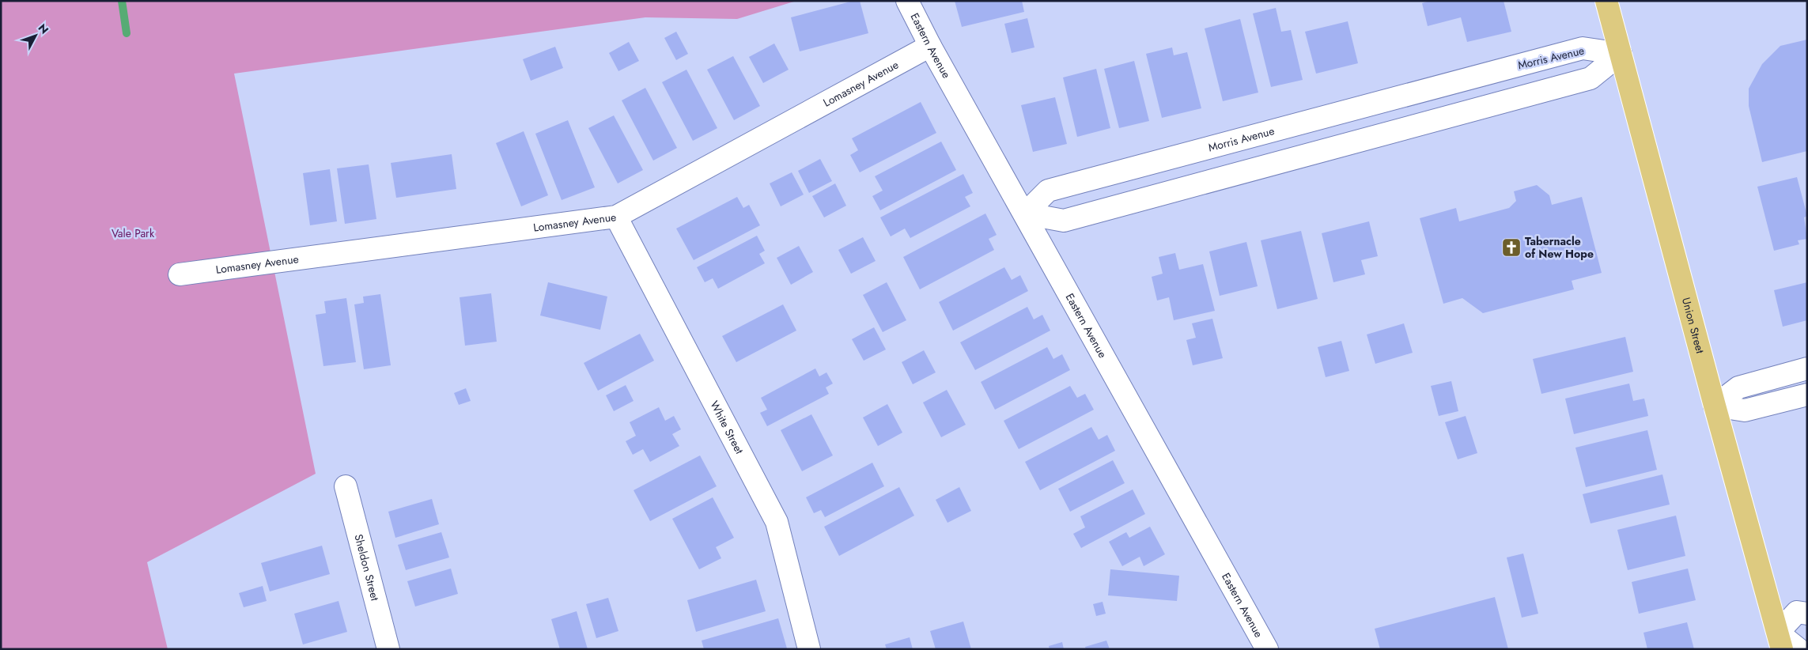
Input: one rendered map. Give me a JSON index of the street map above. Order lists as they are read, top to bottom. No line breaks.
{"streets":{"main road":["Union Street"],"street":["Eastern Avenue","Morris Avenue","Lomasney Avenue","White Street","Sheldon Street"]},"crossings":[["Eastern Avenue","Morris Avenue"],["Eastern Avenue","Lomasney Avenue"],["Morris Avenue","Union Street"],["Lomasney Avenue","White Street"]],"parks":["Vale Park"],"places":{"church":["Tabernacle of New Hope"]},"north":"top right"}
